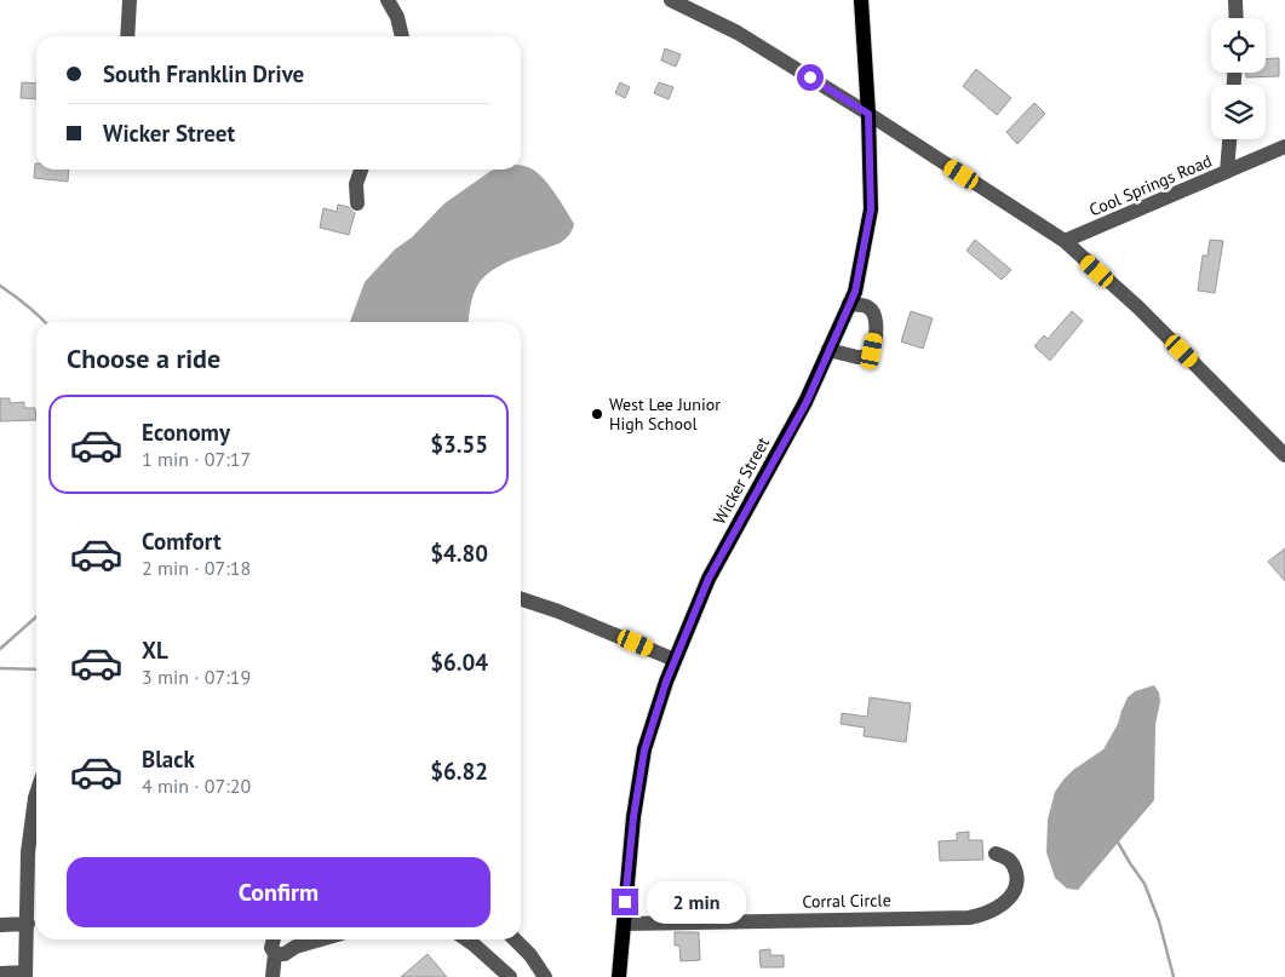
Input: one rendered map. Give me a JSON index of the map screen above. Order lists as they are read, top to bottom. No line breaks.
{"streets":{"main road":["Wicker Street"],"street":["Cool Springs Road","Corral Circle"]},"crossings":[["Wicker Street","Corral Circle"]],"places":["West Lee Junior High School"],"page":{"banner":["South Franklin Drive","Wicker Street"],"heading":"Choose a ride","list":[{"name":"Economy","note":"1 min · 07:17","value":"$3.55"},{"name":"Comfort","note":"2 min · 07:18","value":"$4.80"},{"name":"XL","note":"3 min · 07:19","value":"$6.04"},{"name":"Black","note":"4 min · 07:20","value":"$6.82"}],"buttons":"Confirm","bubble":"2 min"}}
